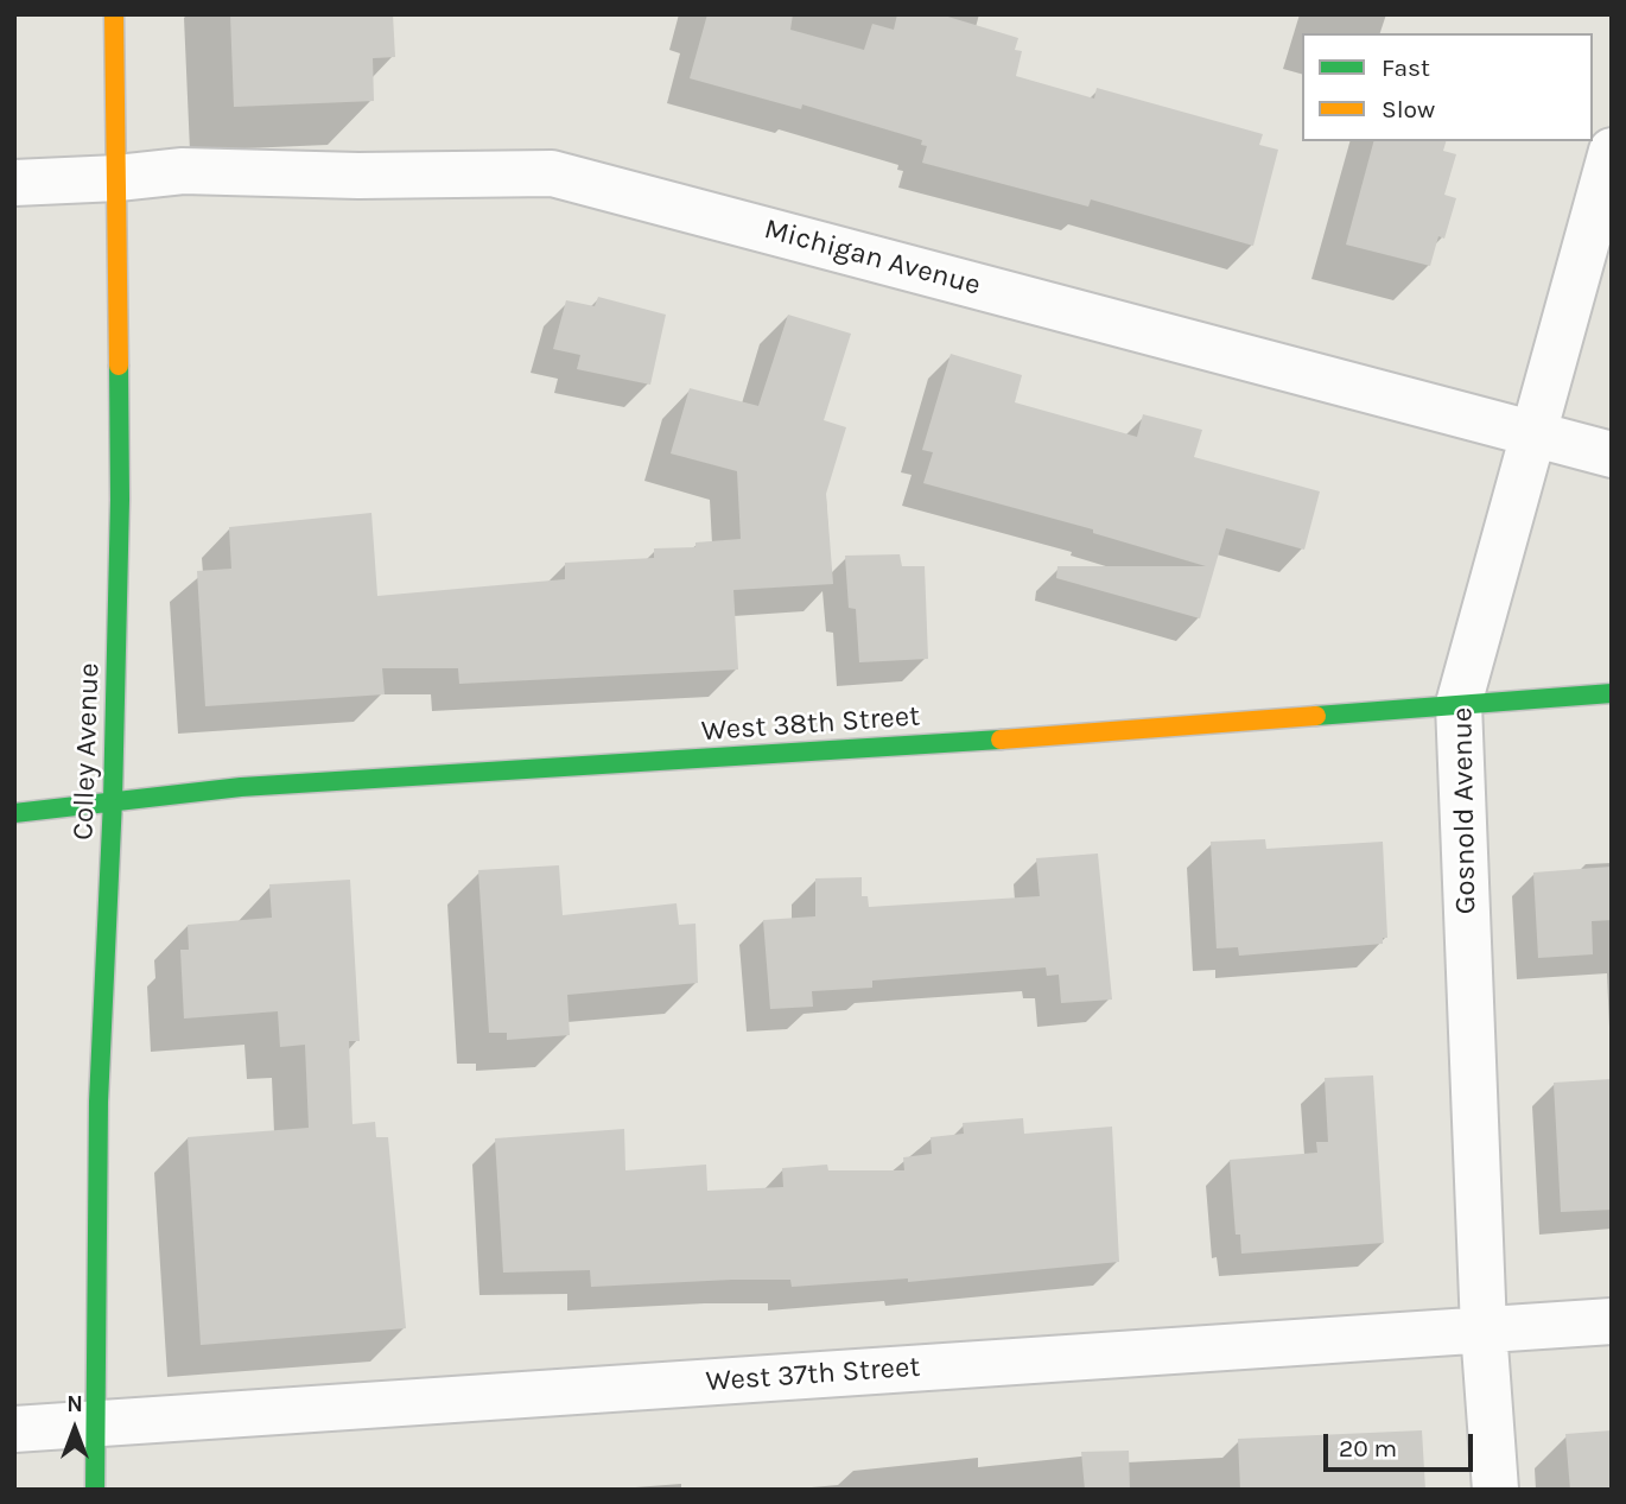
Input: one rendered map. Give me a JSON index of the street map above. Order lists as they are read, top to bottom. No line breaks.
{"streets":{"main road":["West 38th Street","Colley Avenue"],"street":["Michigan Avenue","Gosnold Avenue","West 37th Street"]},"crossings":[["Michigan Avenue","Colley Avenue"],["Michigan Avenue","Gosnold Avenue"],["West 38th Street","Colley Avenue"],["West 38th Street","Gosnold Avenue"],["Colley Avenue","West 37th Street"],["Gosnold Avenue","West 37th Street"]],"legend":["Fast","Slow"],"scale_bar":"20 m","north":"top"}
